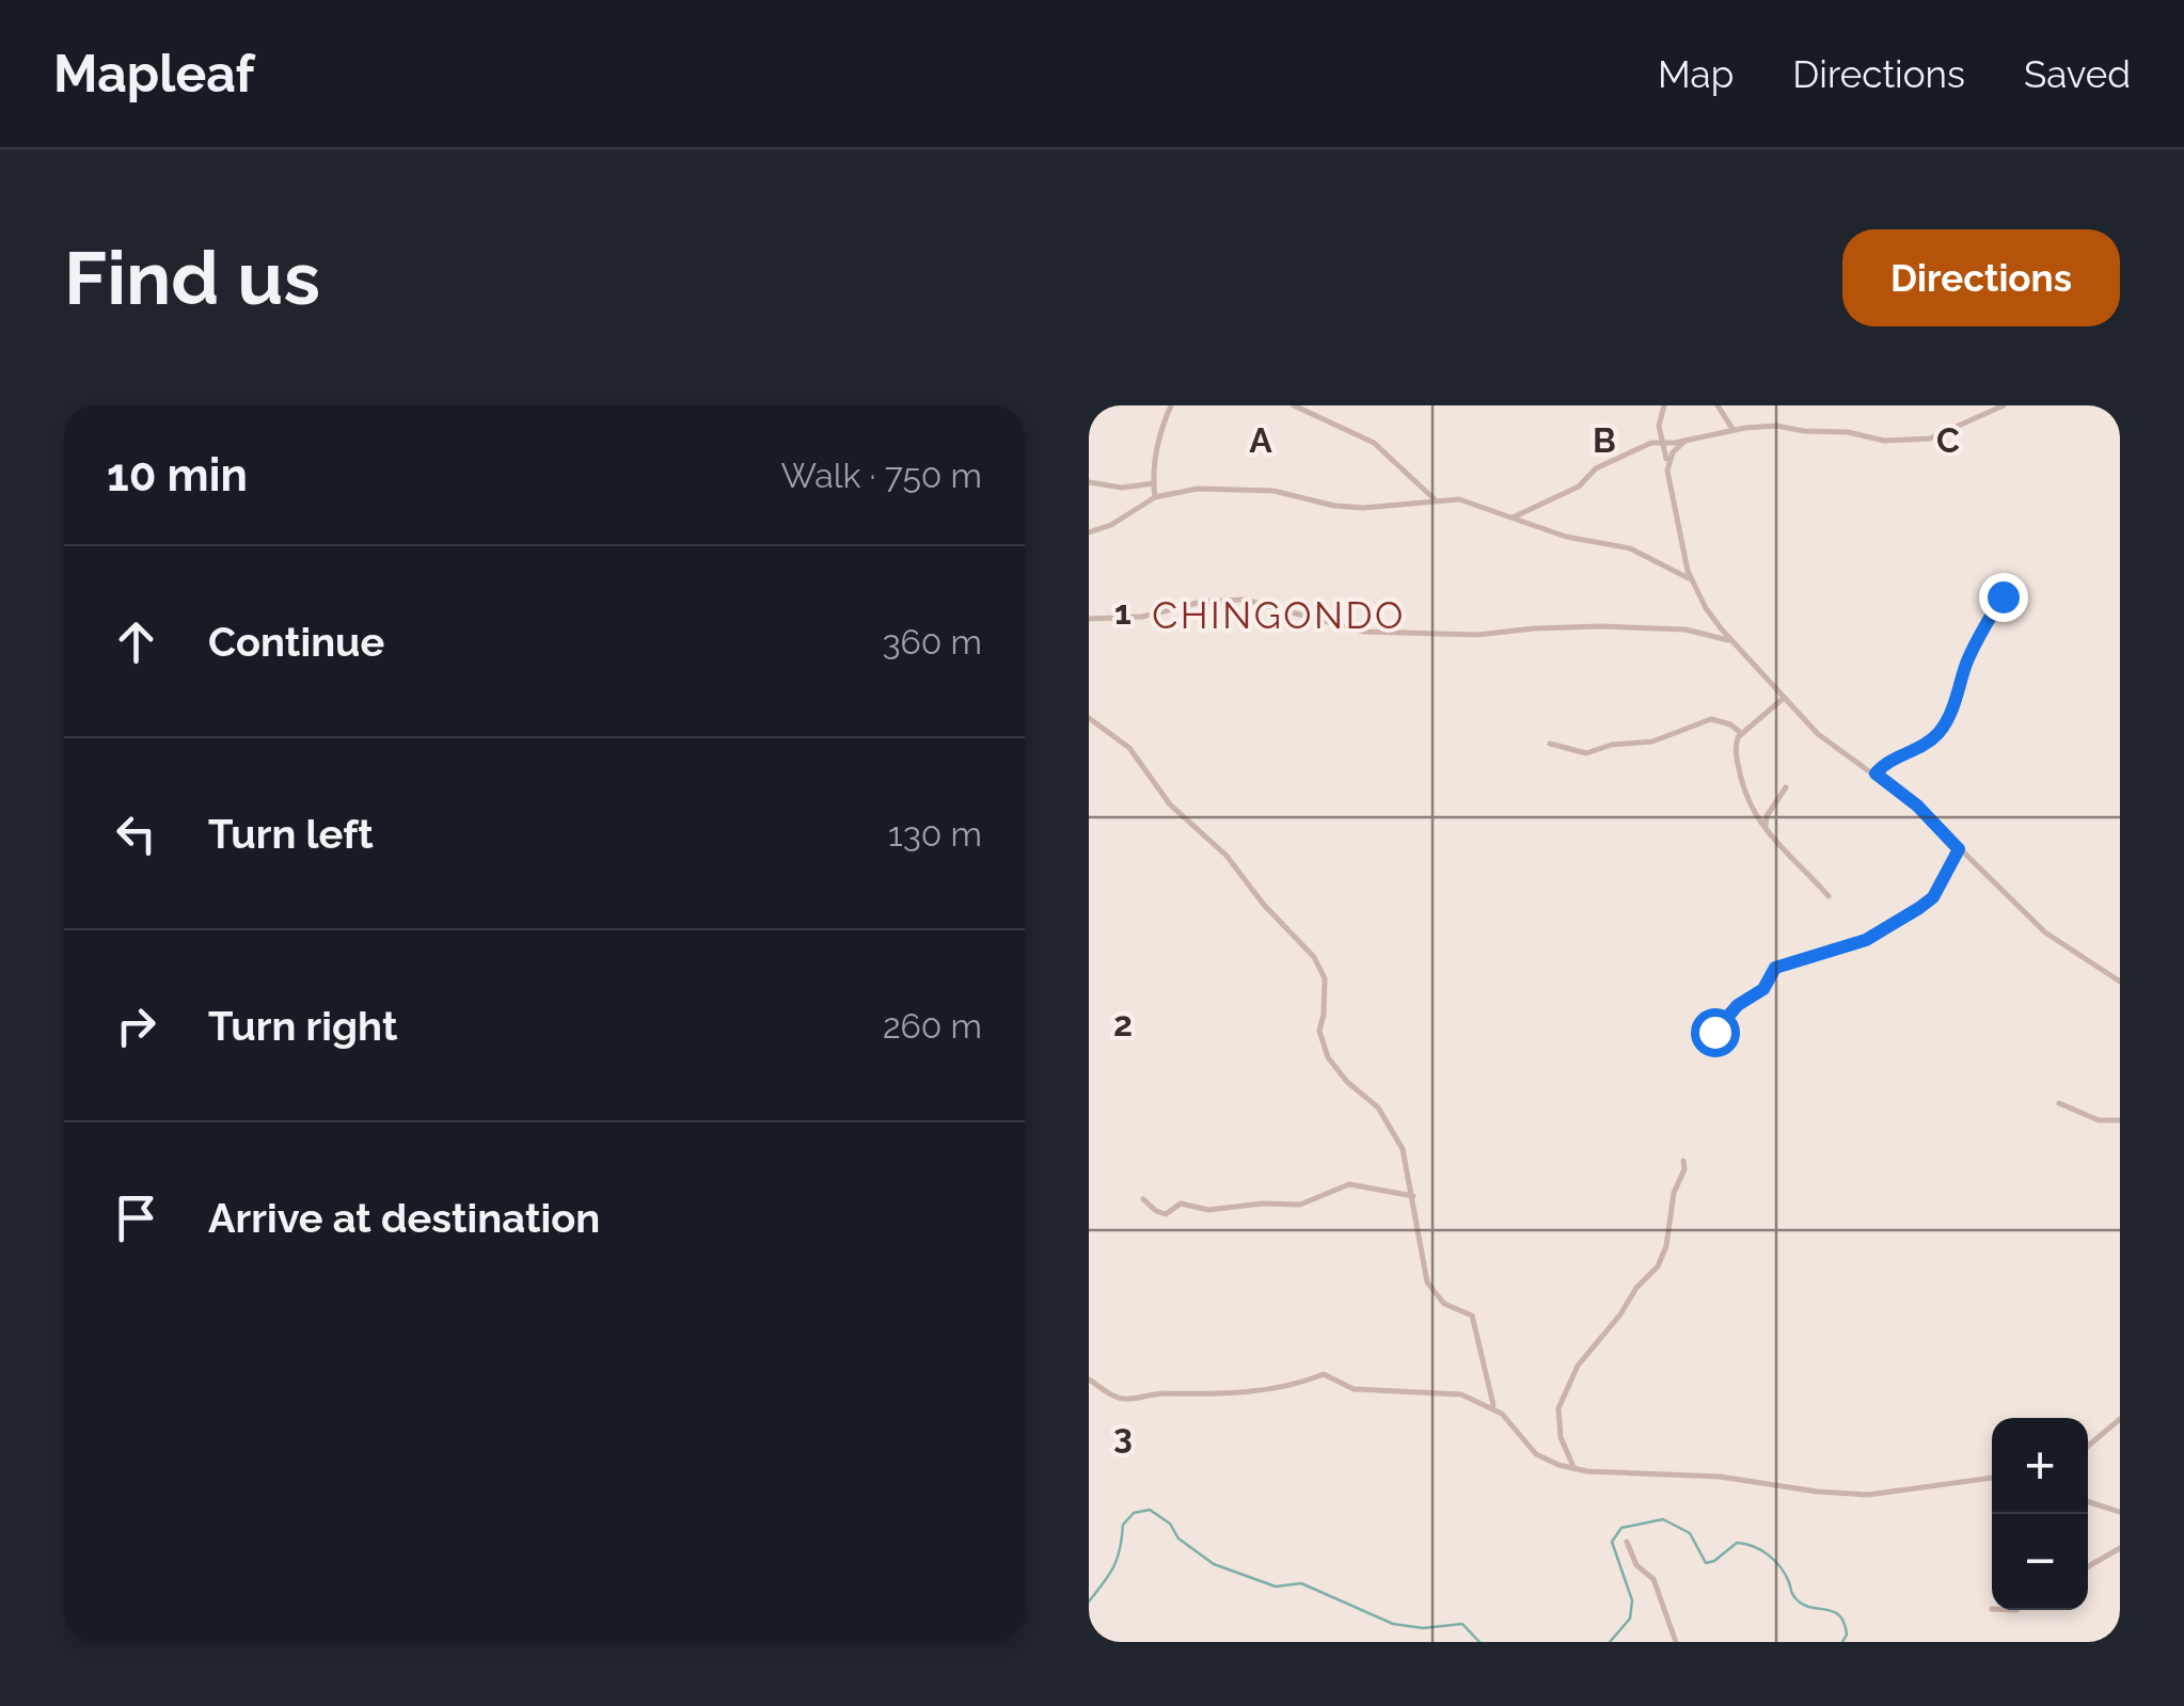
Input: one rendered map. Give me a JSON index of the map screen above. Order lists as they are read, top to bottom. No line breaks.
{"districts":["CHINGONDO"],"page":{"header":"Mapleaf","nav":["Map","Directions","Saved"],"buttons":"Directions","title":"Find us","heading":["10 min","Walk · 750 m"],"list":[["Continue","360 m"],["Turn left","130 m"],["Turn right","260 m"],"Arrive at destination"],"map_buttons":["+","−"]},"grid":{"columns":["A","B","C"],"rows":["1","2","3"]}}
